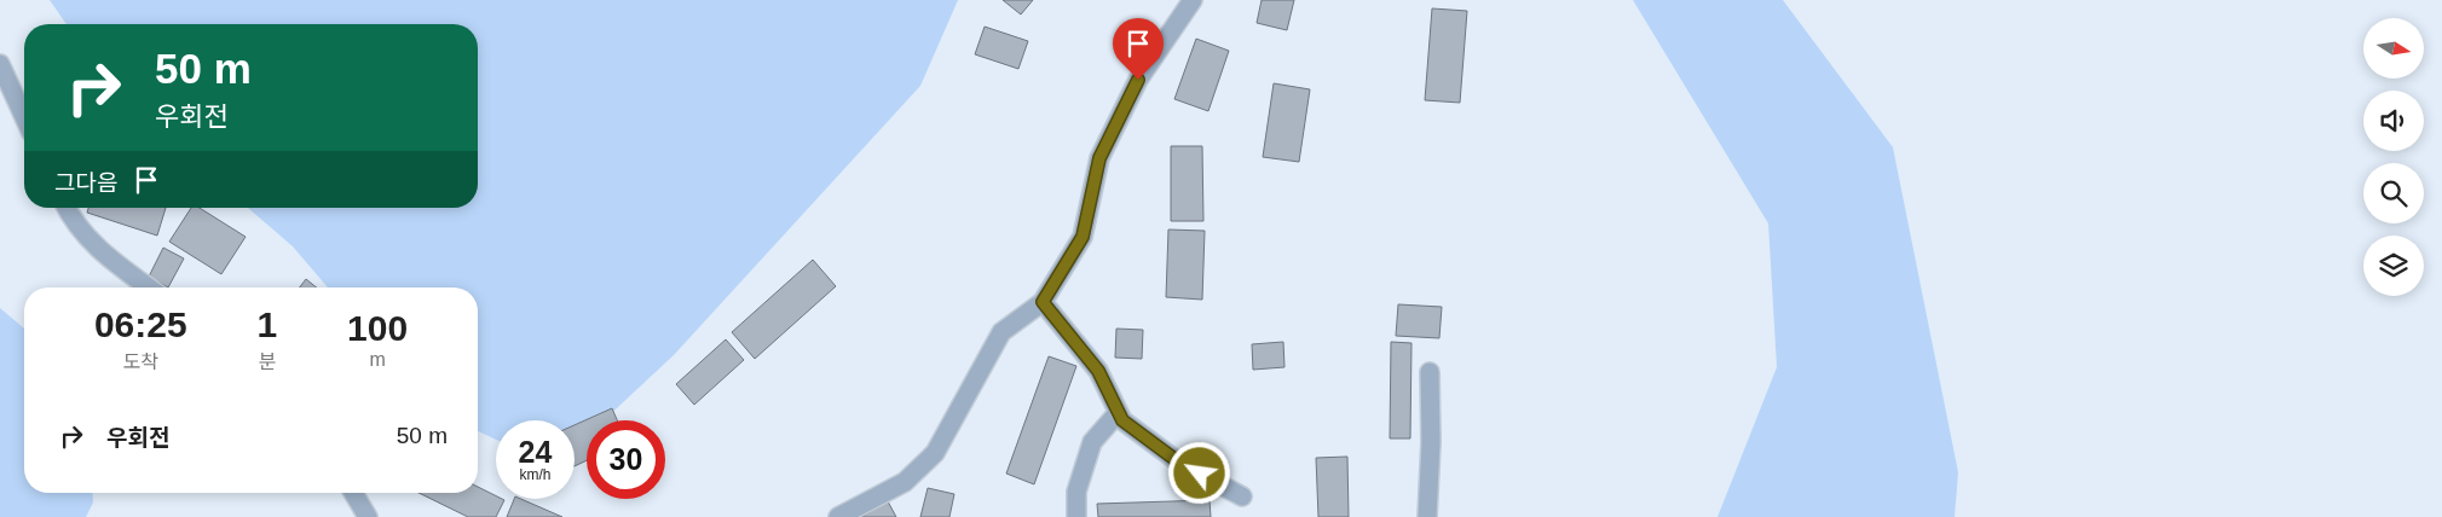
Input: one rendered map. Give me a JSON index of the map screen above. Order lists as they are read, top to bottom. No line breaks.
{"north":"right","page":{"turn":["50 m","우회전"],"then":"그다음","eta":["06:25","도착","1","분","100","m"],"list":[{"name":"우회전","value":"50 m"}],"speed":"24 km/h","limit":"30"}}
